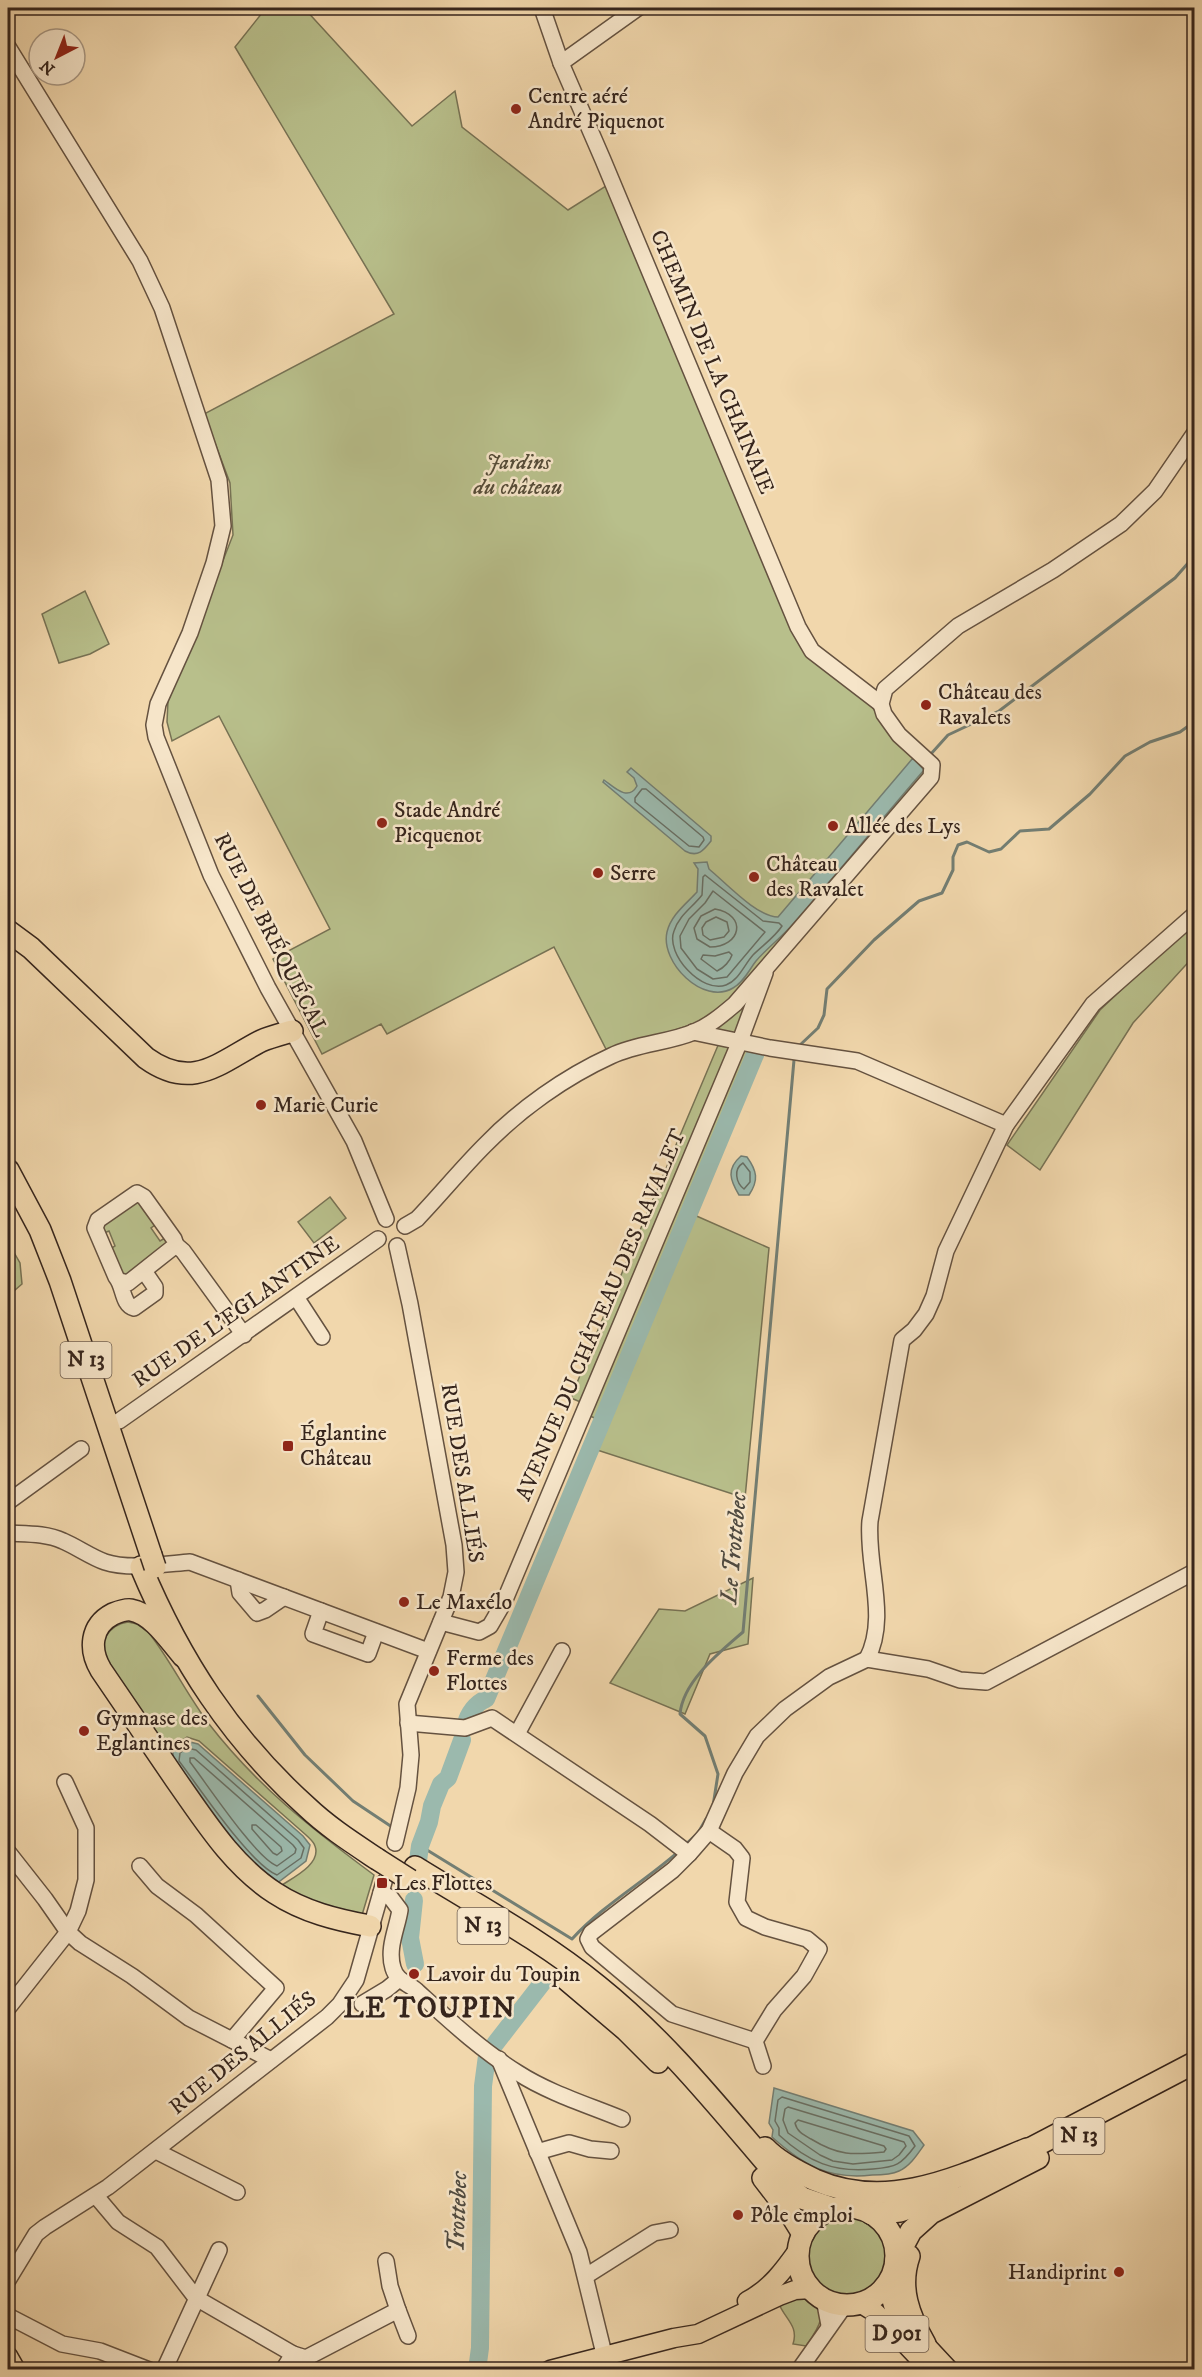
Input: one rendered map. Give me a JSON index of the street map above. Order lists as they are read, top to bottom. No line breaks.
{"streets":{"highway":["N 13"],"main road":["D 901"],"street":["CHEMIN DE LA CHAINAIE","RUE DE BRÉQUÉCAL","RUE DE L'EGLANTINE","AVENUE DU CHÂTEAU DES RAVALET","RUE DES ALLIÉS"]},"crossings":[["RUE DE BRÉQUÉCAL","RUE DE L'EGLANTINE"],["RUE DE BRÉQUÉCAL","RUE DES ALLIÉS"],["RUE DE L'EGLANTINE","RUE DES ALLIÉS"],["AVENUE DU CHÂTEAU DES RAVALET","RUE DES ALLIÉS"],["N 13","RUE DES ALLIÉS"],["N 13","D 901"]],"districts":["LE TOUPIN"],"water":["Le Trottebec","Trottebec"],"parks":["Jardins du château"],"places":{"other":["Centre aéré André Piquenot","Château des Ravalets","Stade André Picquenot","Allée des Lys","Serre","Château des Ravalet","Marie Curie","Le Maxélo","Ferme des Flottes","Gymnase des Eglantines","Lavoir du Toupin","Pôle emploi","Handiprint"],"transit":["Églantine Château","Les Flottes"]},"north":"bottom left"}
